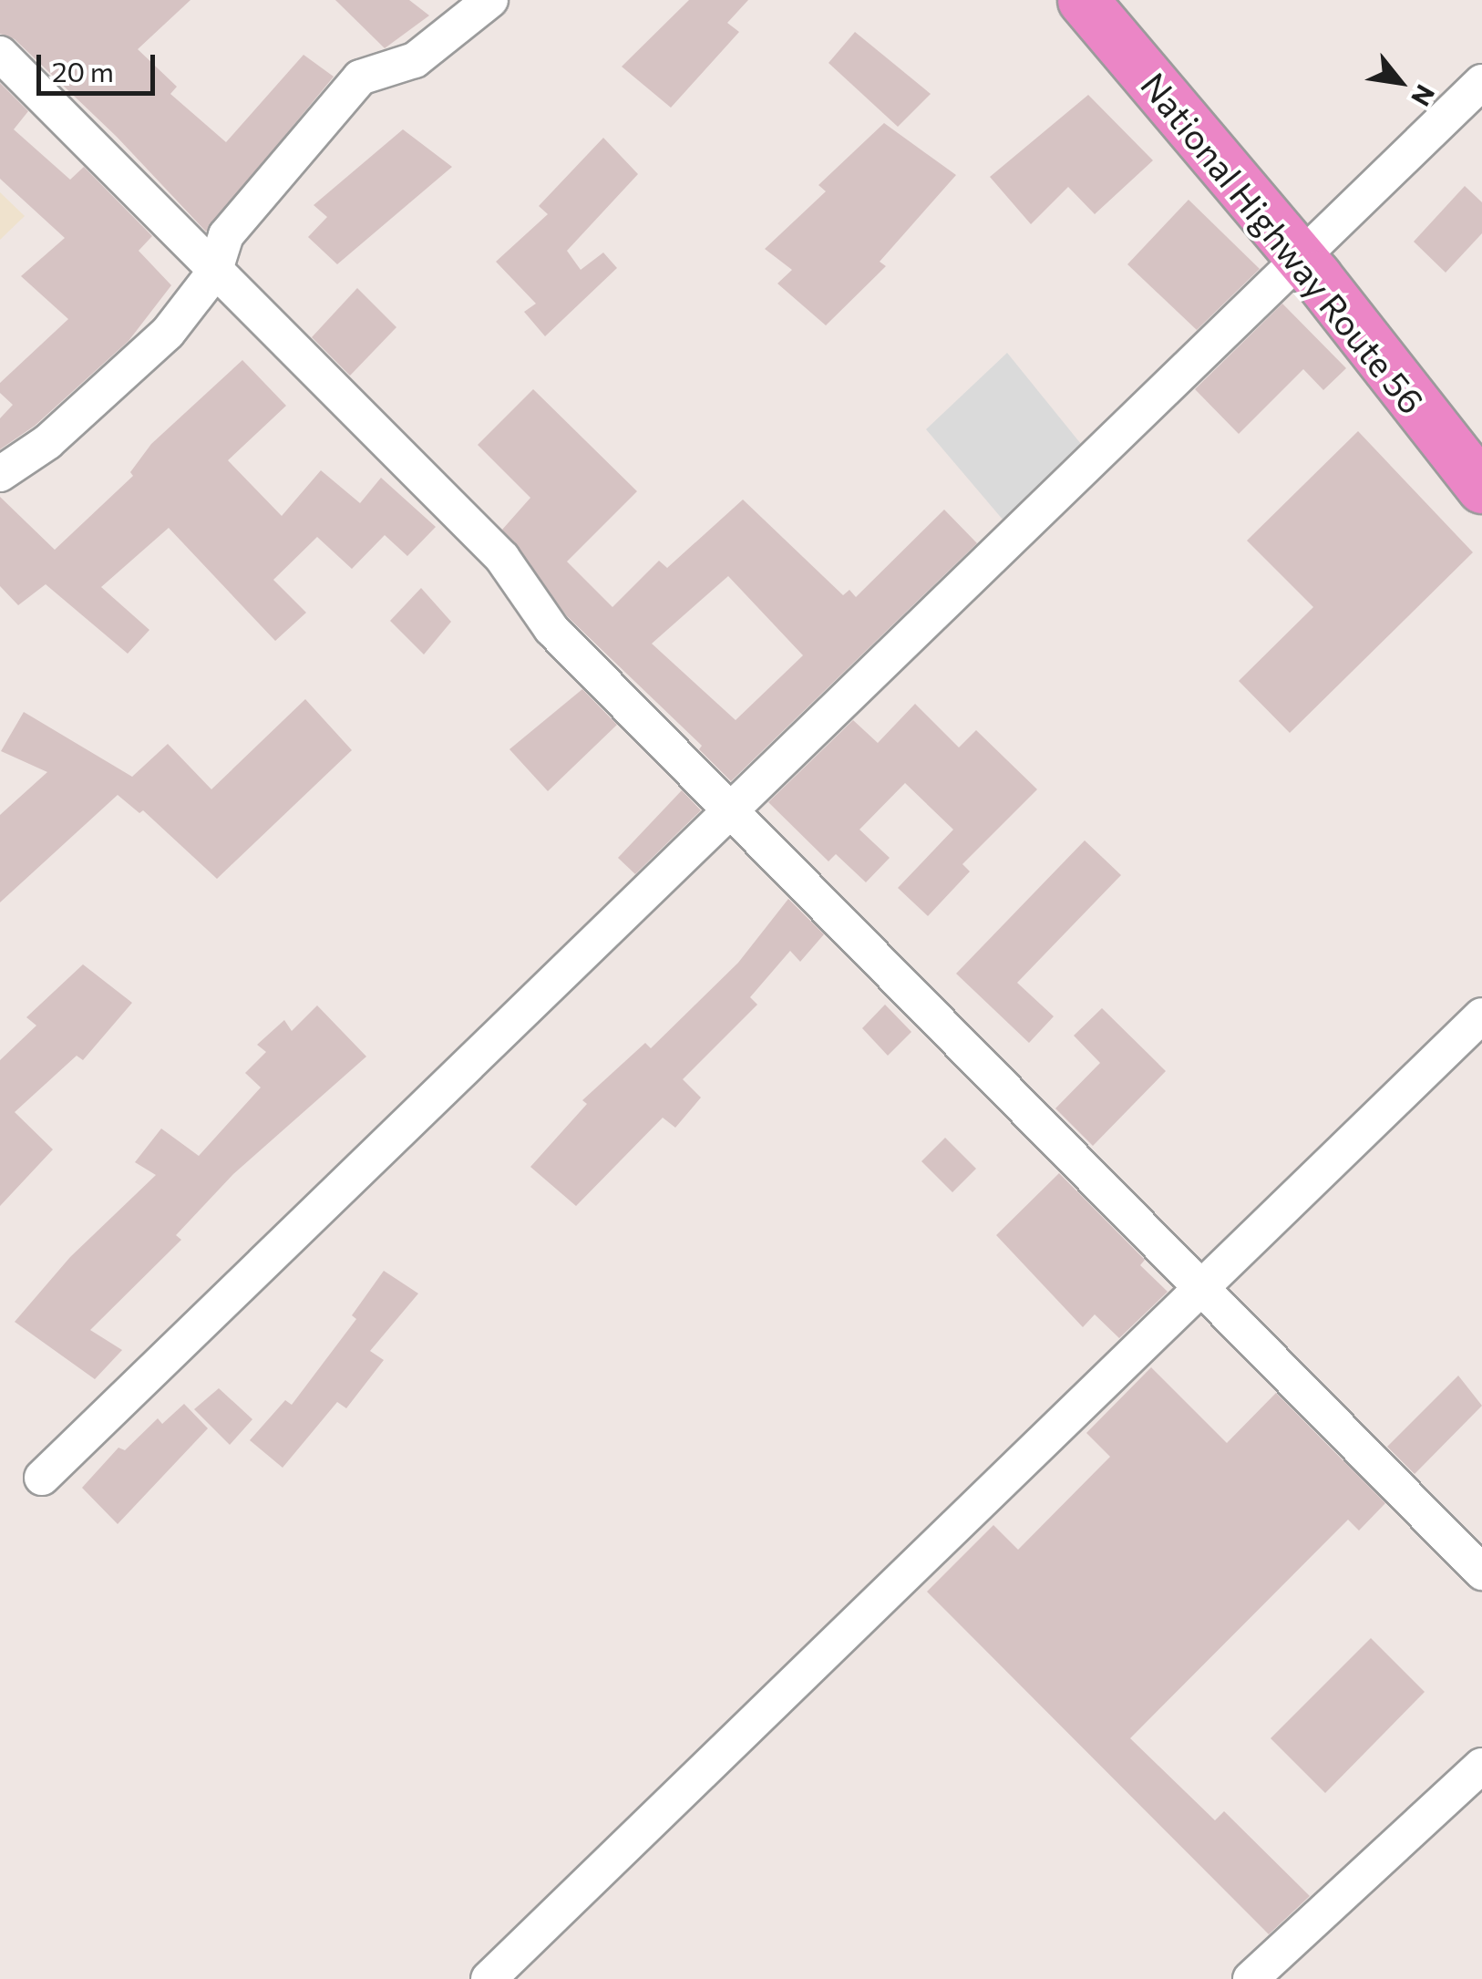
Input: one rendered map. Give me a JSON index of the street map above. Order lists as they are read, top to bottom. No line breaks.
{"streets":{"highway":["National Highway Route 56"]},"scale_bar":"20 m","north":"bottom right"}
